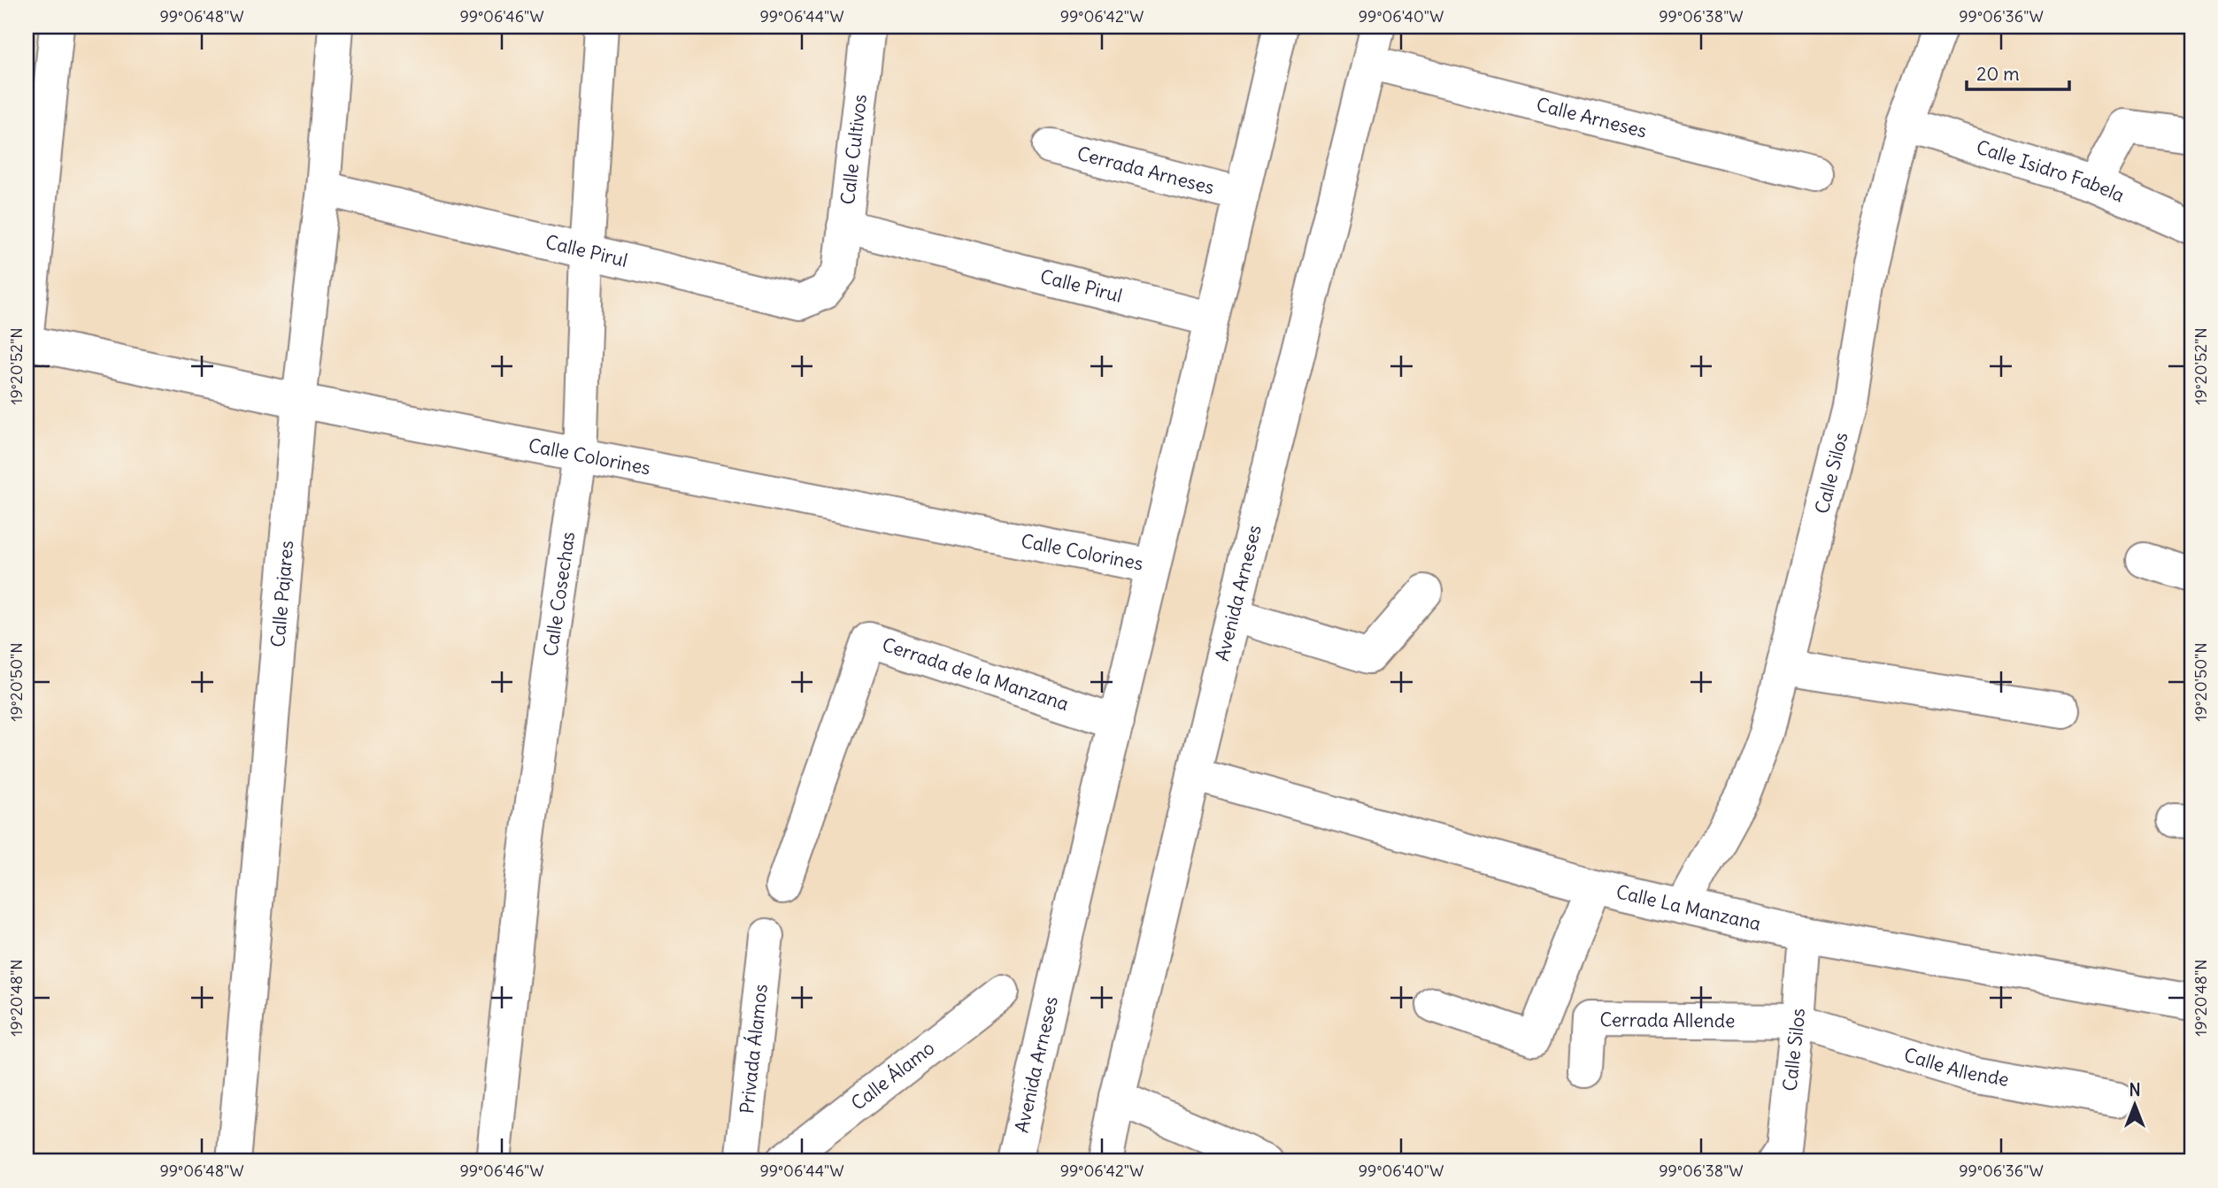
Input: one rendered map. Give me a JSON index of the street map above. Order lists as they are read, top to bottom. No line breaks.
{"streets":{"street":["Calle Arneses","Calle Cultivos","Cerrada Arneses","Calle Isidro Fabela","Calle Pirul","Calle Colorines","Calle Silos","Calle Pajares","Avenida Arneses","Calle Cosechas","Cerrada de la Manzana","Calle La Manzana","Cerrada Allende","Privada Álamos","Calle Allende","Calle Álamo"]},"crossings":[["Calle Arneses","Avenida Arneses"],["Calle Cultivos","Calle Pirul"],["Cerrada Arneses","Avenida Arneses"],["Calle Isidro Fabela","Calle Silos"],["Calle Pirul","Calle Pajares"],["Calle Pirul","Avenida Arneses"],["Calle Pirul","Calle Cosechas"],["Calle Colorines","Calle Pajares"],["Calle Colorines","Avenida Arneses"],["Calle Colorines","Calle Cosechas"],["Calle Silos","Calle La Manzana"],["Calle Silos","Cerrada Allende"],["Calle Silos","Calle Allende"],["Avenida Arneses","Cerrada de la Manzana"],["Avenida Arneses","Calle La Manzana"],["Cerrada Allende","Calle Allende"]],"scale_bar":"20 m","north":"top","coordinates":["99°06'48\"W","99°06'46\"W","99°06'44\"W","99°06'42\"W","99°06'40\"W","99°06'38\"W","99°06'36\"W","19°20'52\"N","19°20'50\"N","19°20'48\"N"]}
